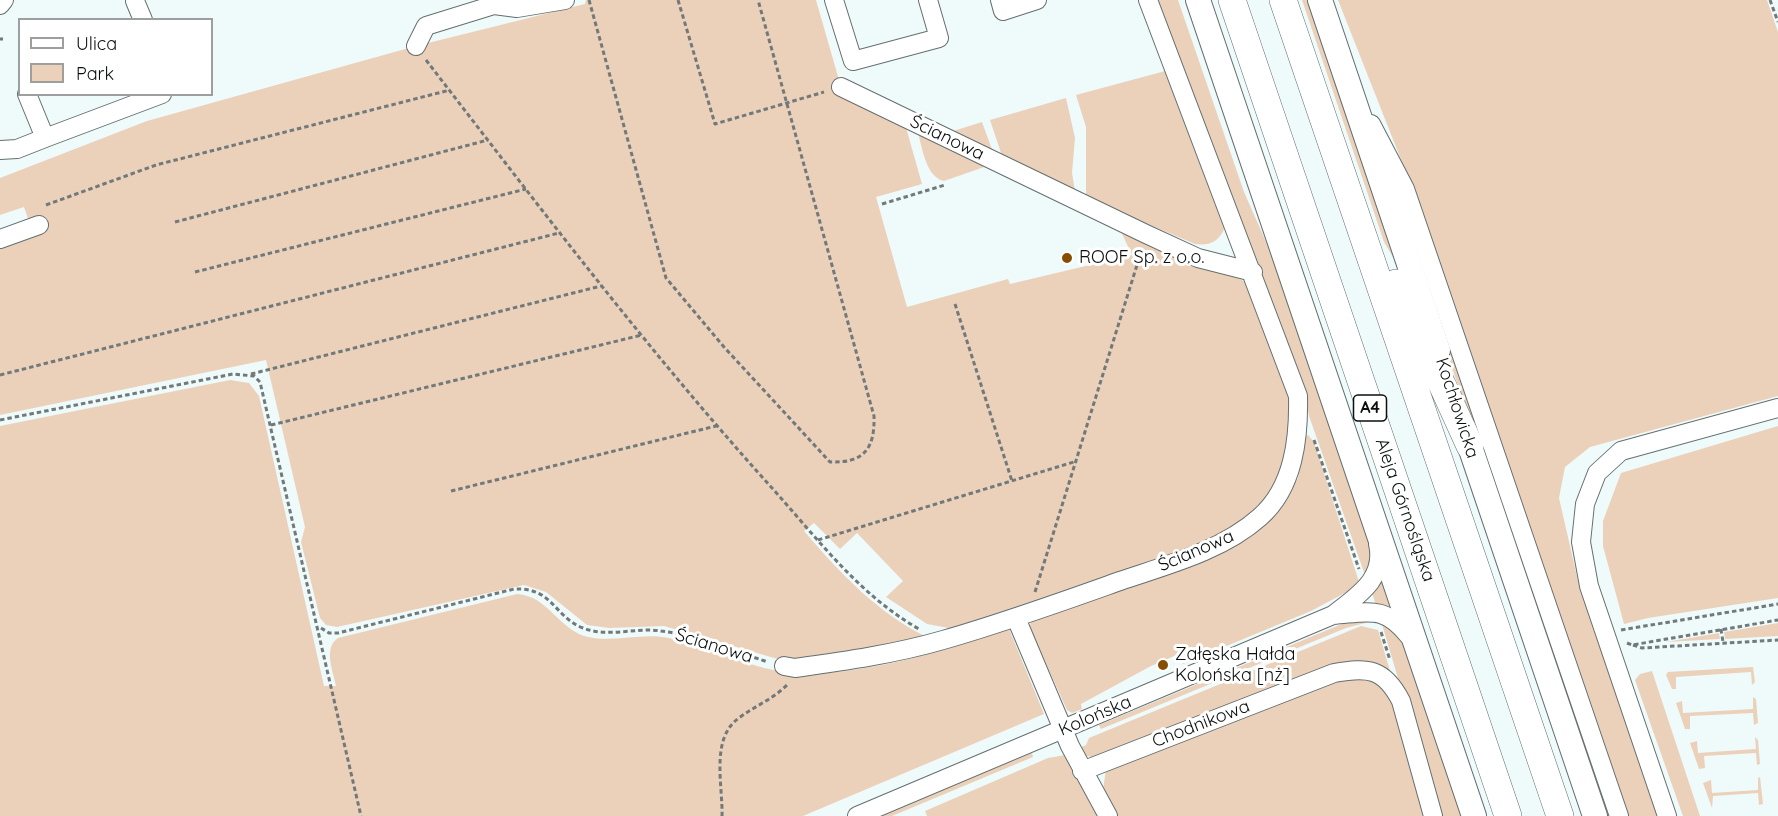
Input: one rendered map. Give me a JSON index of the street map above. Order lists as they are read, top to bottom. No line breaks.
{"streets":{"highway":["A4","Aleja Górnośląska"],"main road":["Kochłowicka"],"street":["Ścianowa","Kolońska","Chodnikowa"]},"places":["ROOF Sp. z o.o.","Załęska Hałda Kolońska [nż]"],"legend":["Ulica","Park"]}
